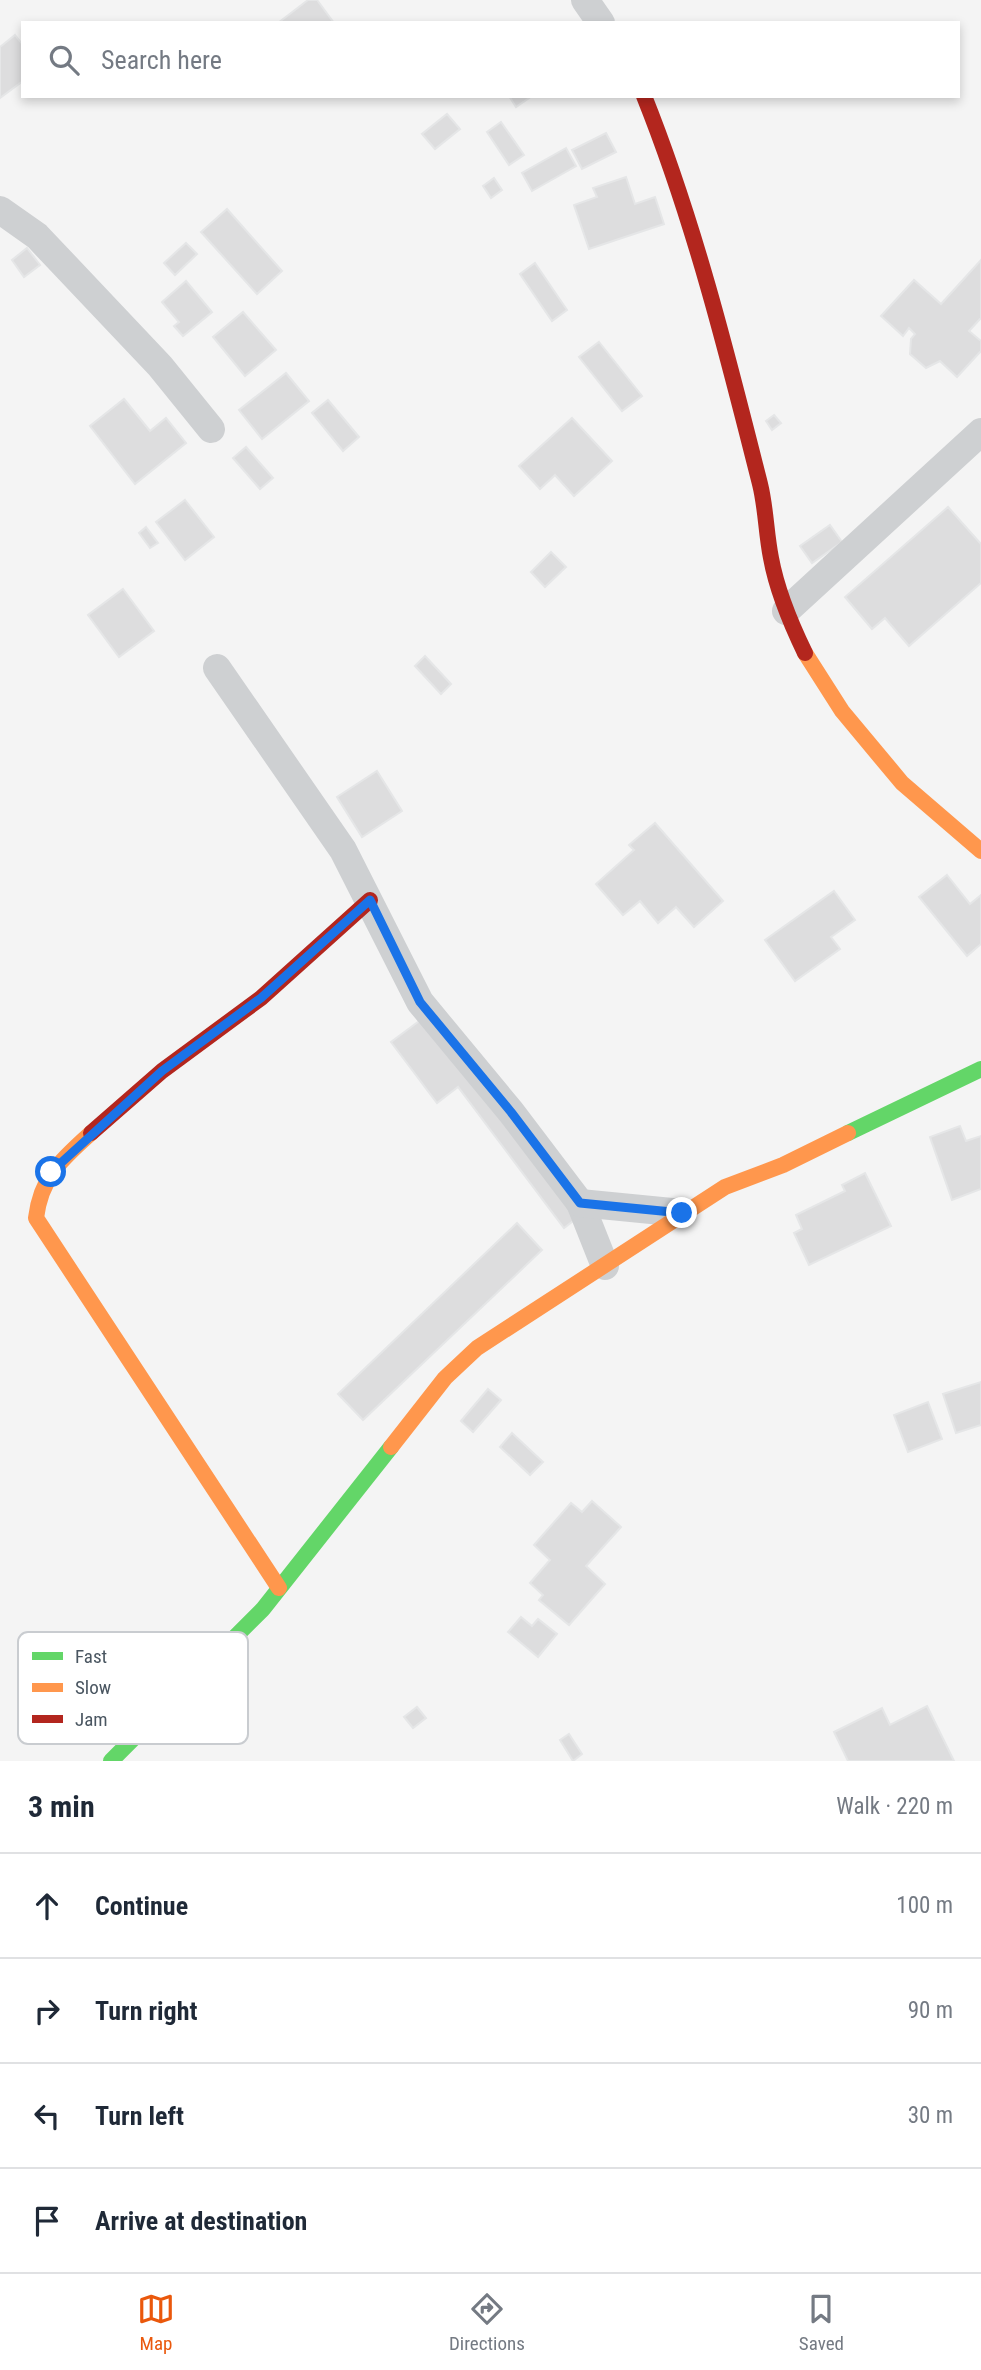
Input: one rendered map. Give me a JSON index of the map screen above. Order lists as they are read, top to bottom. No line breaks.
{"legend":["Fast","Slow","Jam"],"page":{"search":"Search here","heading":["3 min","Walk · 220 m"],"list":[["Continue","100 m"],["Turn right","90 m"],["Turn left","30 m"],"Arrive at destination"],"nav":["Map","Directions","Saved"]}}
